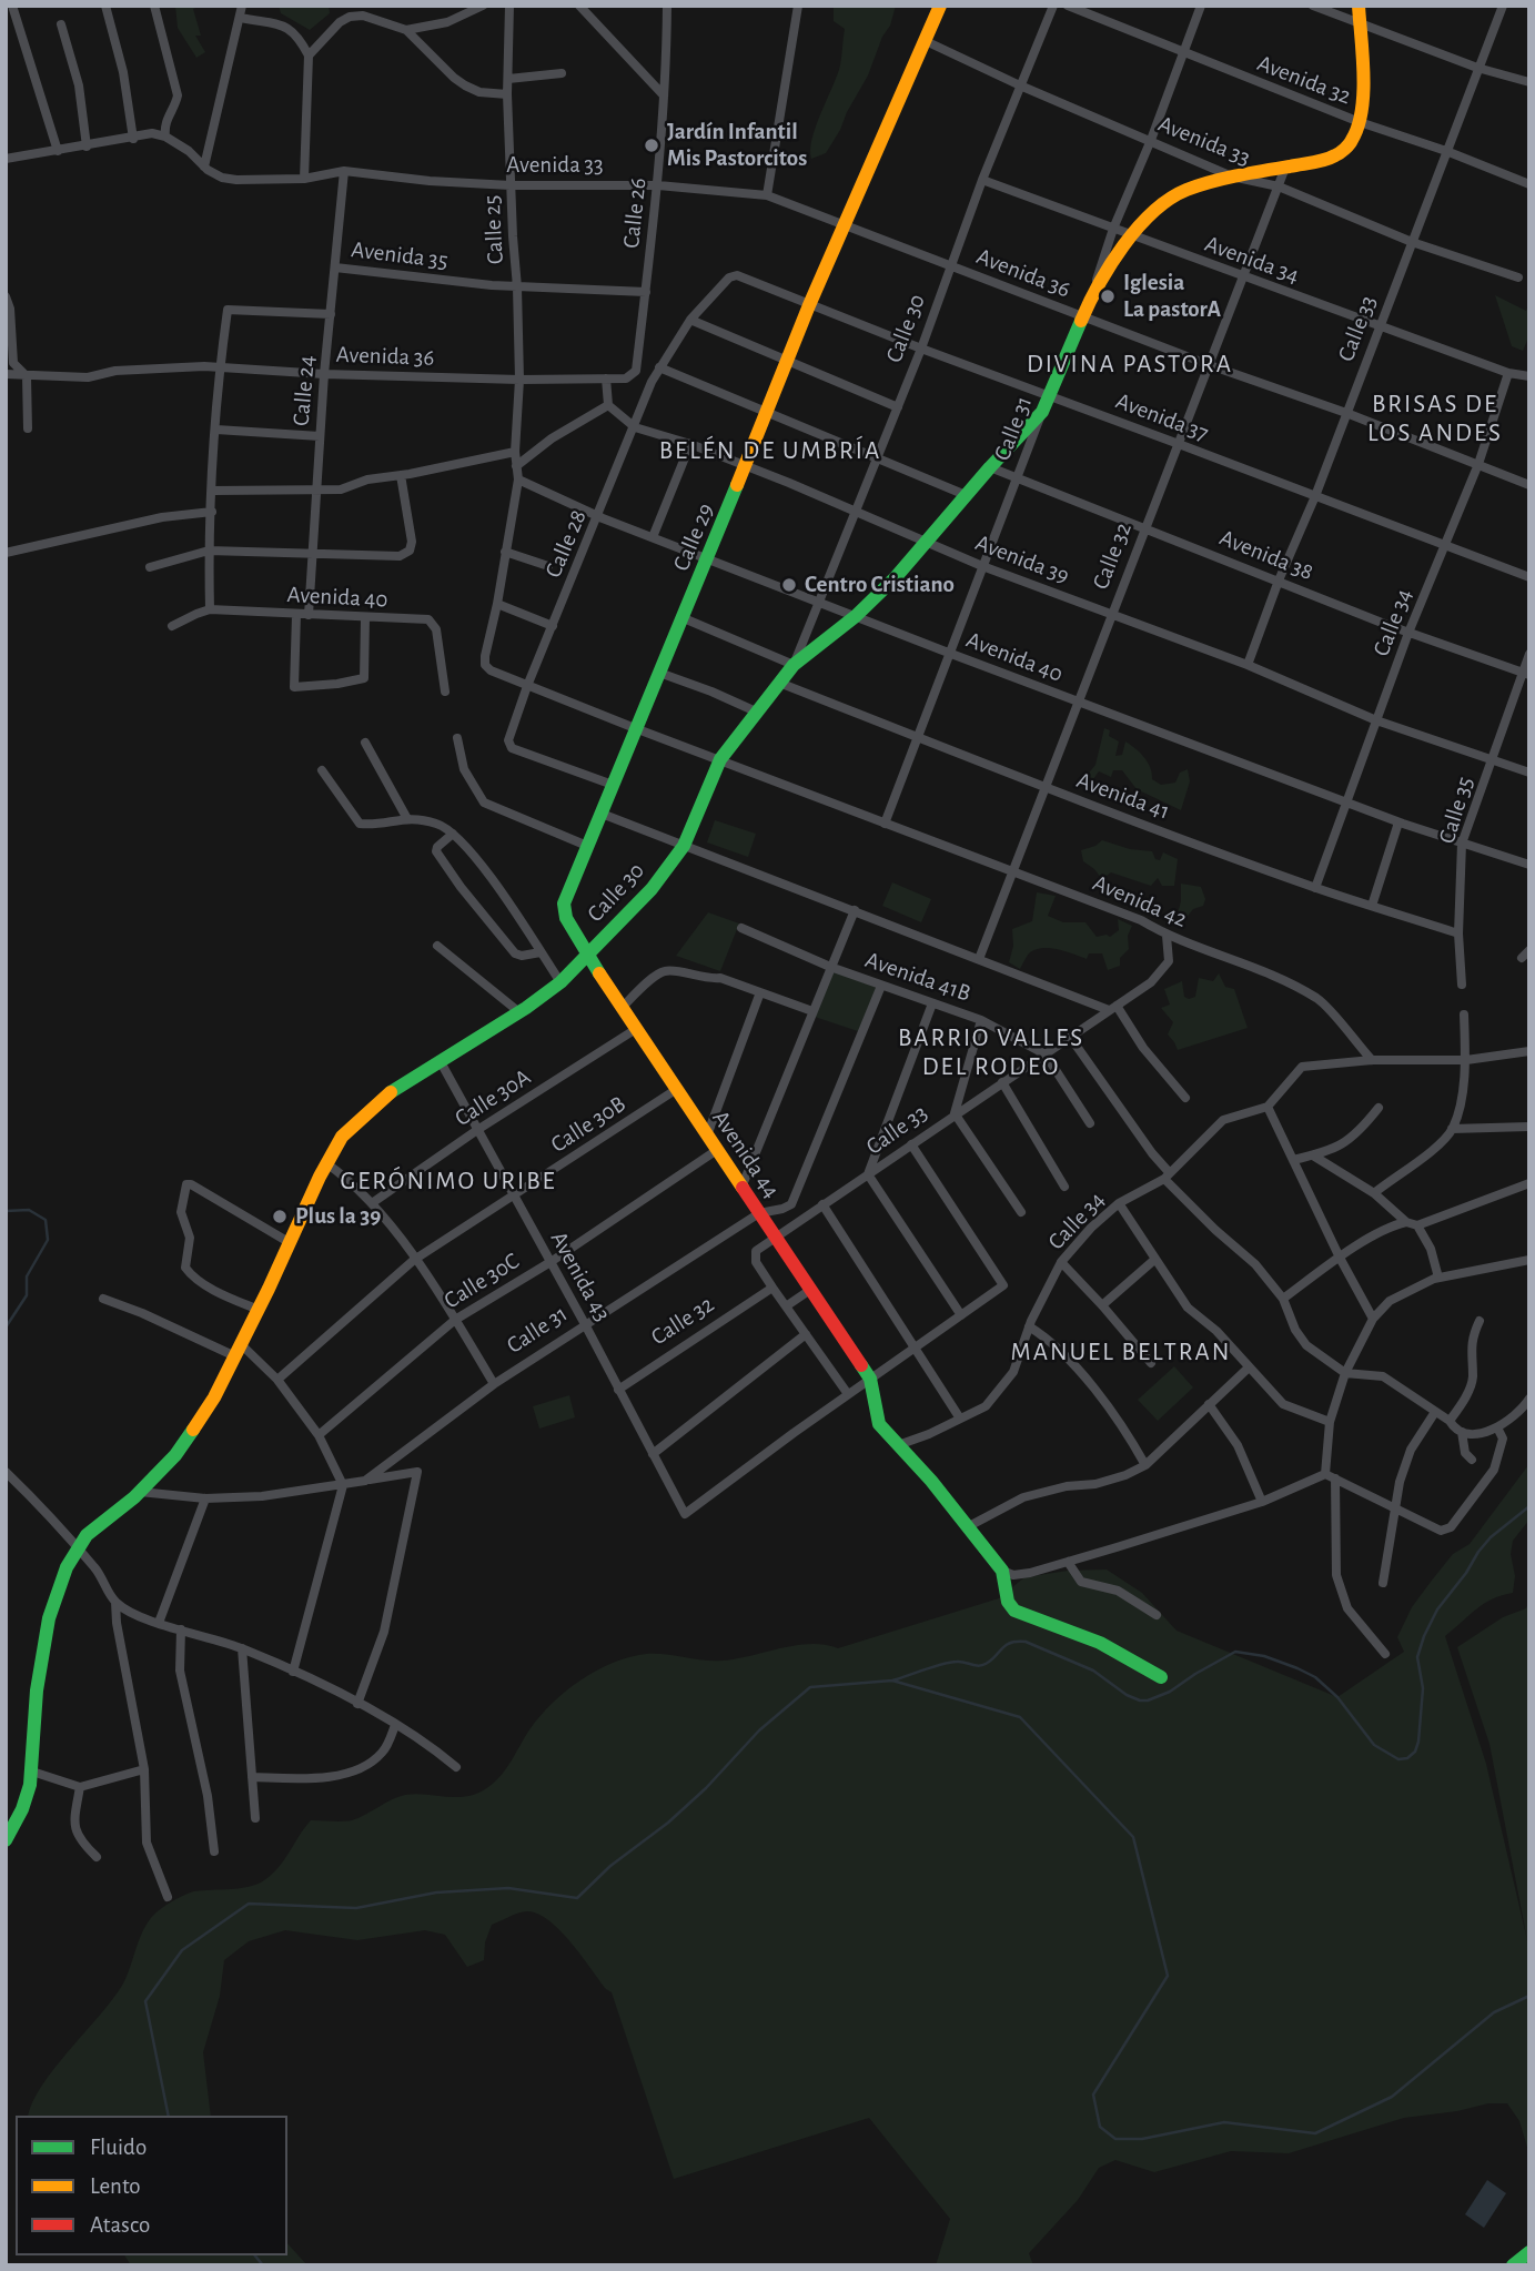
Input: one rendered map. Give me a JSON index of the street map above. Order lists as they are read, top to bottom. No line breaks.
{"streets":{"main road":["Calle 30","Calle 31","Calle 29","Avenida 44"],"street":["Avenida 32","Avenida 33","Calle 26","Calle 25","Avenida 35","Avenida 34","Avenida 36","Calle 33","Calle 24","Avenida 37","Calle 28","Avenida 38","Calle 32","Avenida 39","Avenida 40","Calle 34","Avenida 41","Calle 35","Avenida 42","Avenida 41B","Calle 30A","Calle 30B","Avenida 43","Calle 30C"]},"crossings":[["Avenida 32","Calle 33"],["Avenida 32","Calle 31"],["Avenida 33","Calle 26"],["Avenida 33","Calle 25"],["Avenida 33","Avenida 36"],["Avenida 33","Calle 30"],["Avenida 33","Calle 33"],["Avenida 33","Calle 24"],["Avenida 33","Calle 31"],["Avenida 33","Calle 29"],["Avenida 33","Calle 32"],["Calle 26","Avenida 35"],["Calle 26","Avenida 36"],["Calle 25","Avenida 35"],["Calle 25","Avenida 36"],["Avenida 35","Calle 24"],["Avenida 34","Calle 30"],["Avenida 34","Calle 33"],["Avenida 34","Calle 31"],["Avenida 34","Calle 32"],["Avenida 34","Calle 34"],["Avenida 36","Calle 30"],["Avenida 36","Calle 33"],["Avenida 36","Calle 24"],["Avenida 36","Calle 31"],["Avenida 36","Calle 29"],["Avenida 36","Calle 32"],["Avenida 36","Calle 34"],["Calle 30","Avenida 37"],["Calle 30","Calle 31"],["Calle 30","Calle 29"],["Calle 30","Avenida 38"],["Calle 30","Avenida 39"],["Calle 30","Avenida 40"],["Calle 30","Avenida 41"],["Calle 30","Avenida 42"],["Calle 30","Avenida 44"],["Calle 30","Avenida 43"],["Calle 33","Avenida 37"],["Calle 33","Avenida 38"],["Calle 33","Avenida 39"],["Calle 33","Avenida 42"],["Calle 33","Avenida 41B"],["Calle 33","Avenida 44"],["Calle 24","Avenida 40"],["Avenida 37","Calle 31"],["Avenida 37","Calle 29"],["Avenida 37","Calle 28"],["Avenida 37","Calle 32"],["Avenida 37","Calle 34"],["Calle 31","Avenida 38"],["Calle 31","Avenida 39"],["Calle 31","Avenida 40"],["Calle 31","Avenida 41"],["Calle 31","Avenida 42"],["Calle 31","Avenida 41B"],["Calle 31","Avenida 44"],["Calle 31","Avenida 43"],["Calle 29","Calle 28"],["Calle 29","Avenida 39"],["Calle 29","Avenida 40"],["Calle 29","Avenida 44"],["Calle 28","Avenida 39"],["Calle 28","Avenida 40"],["Avenida 38","Calle 32"],["Avenida 38","Calle 34"],["Avenida 38","Calle 35"],["Calle 32","Avenida 39"],["Calle 32","Avenida 40"],["Calle 32","Avenida 41"],["Calle 32","Avenida 42"],["Calle 32","Avenida 43"],["Avenida 39","Calle 34"],["Avenida 39","Calle 35"],["Avenida 40","Calle 34"],["Avenida 40","Calle 35"],["Calle 34","Avenida 41"],["Avenida 41","Calle 35"],["Calle 30A","Avenida 44"],["Calle 30A","Avenida 43"],["Calle 30B","Avenida 44"],["Calle 30B","Avenida 43"],["Avenida 44","Calle 30C"],["Avenida 43","Calle 30C"]],"districts":["DIVINA PASTORA","BRISAS DE LOS ANDES","BELÉN DE UMBRÍA","BARRIO VALLES DEL RODEO","GERÓNIMO URIBE","MANUEL BELTRAN"],"places":["Jardín Infantil Mis Pastorcitos","Iglesia La pastorA","Centro Cristiano","Plus la 39"],"legend":["Fluido","Lento","Atasco"]}
